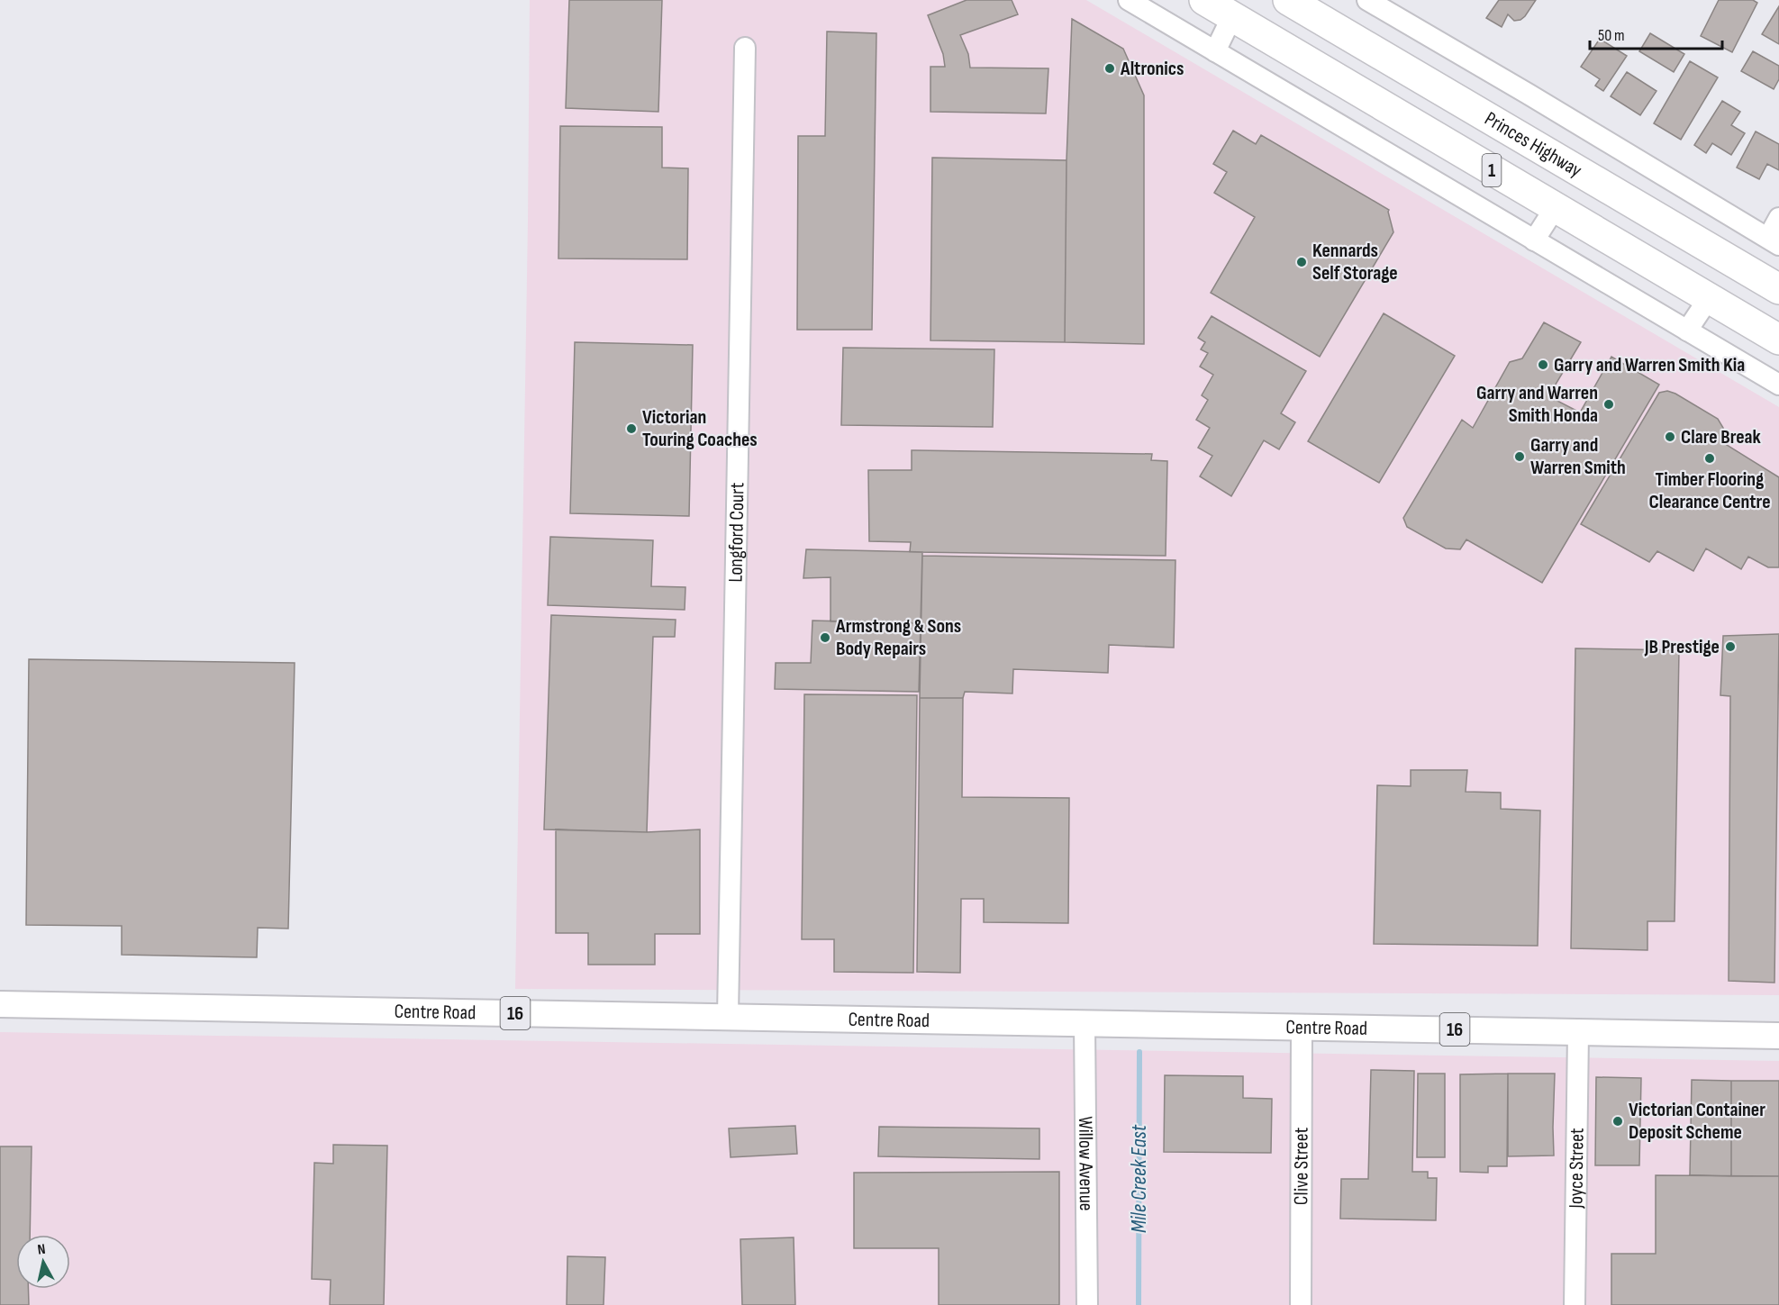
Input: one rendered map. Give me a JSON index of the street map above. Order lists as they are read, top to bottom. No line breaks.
{"streets":{"highway":["Princes Highway","1"],"main road":["Centre Road","16"],"street":["Longford Court","Willow Avenue","Clive Street","Joyce Street"]},"crossings":[["Longford Court","Centre Road"],["Centre Road","Willow Avenue"],["Centre Road","Clive Street"],["Centre Road","Joyce Street"]],"water":["Mile Creek East"],"places":["Altronics","Kennards Self Storage","Garry and Warren Smith Kia","Garry and Warren Smith Honda","Victorian Touring Coaches","Clare Break","Garry and Warren Smith","Timber Flooring Clearance Centre","Armstrong & Sons Body Repairs","JB Prestige","Victorian Container Deposit Scheme"],"scale_bar":"50 m","north":"top"}
